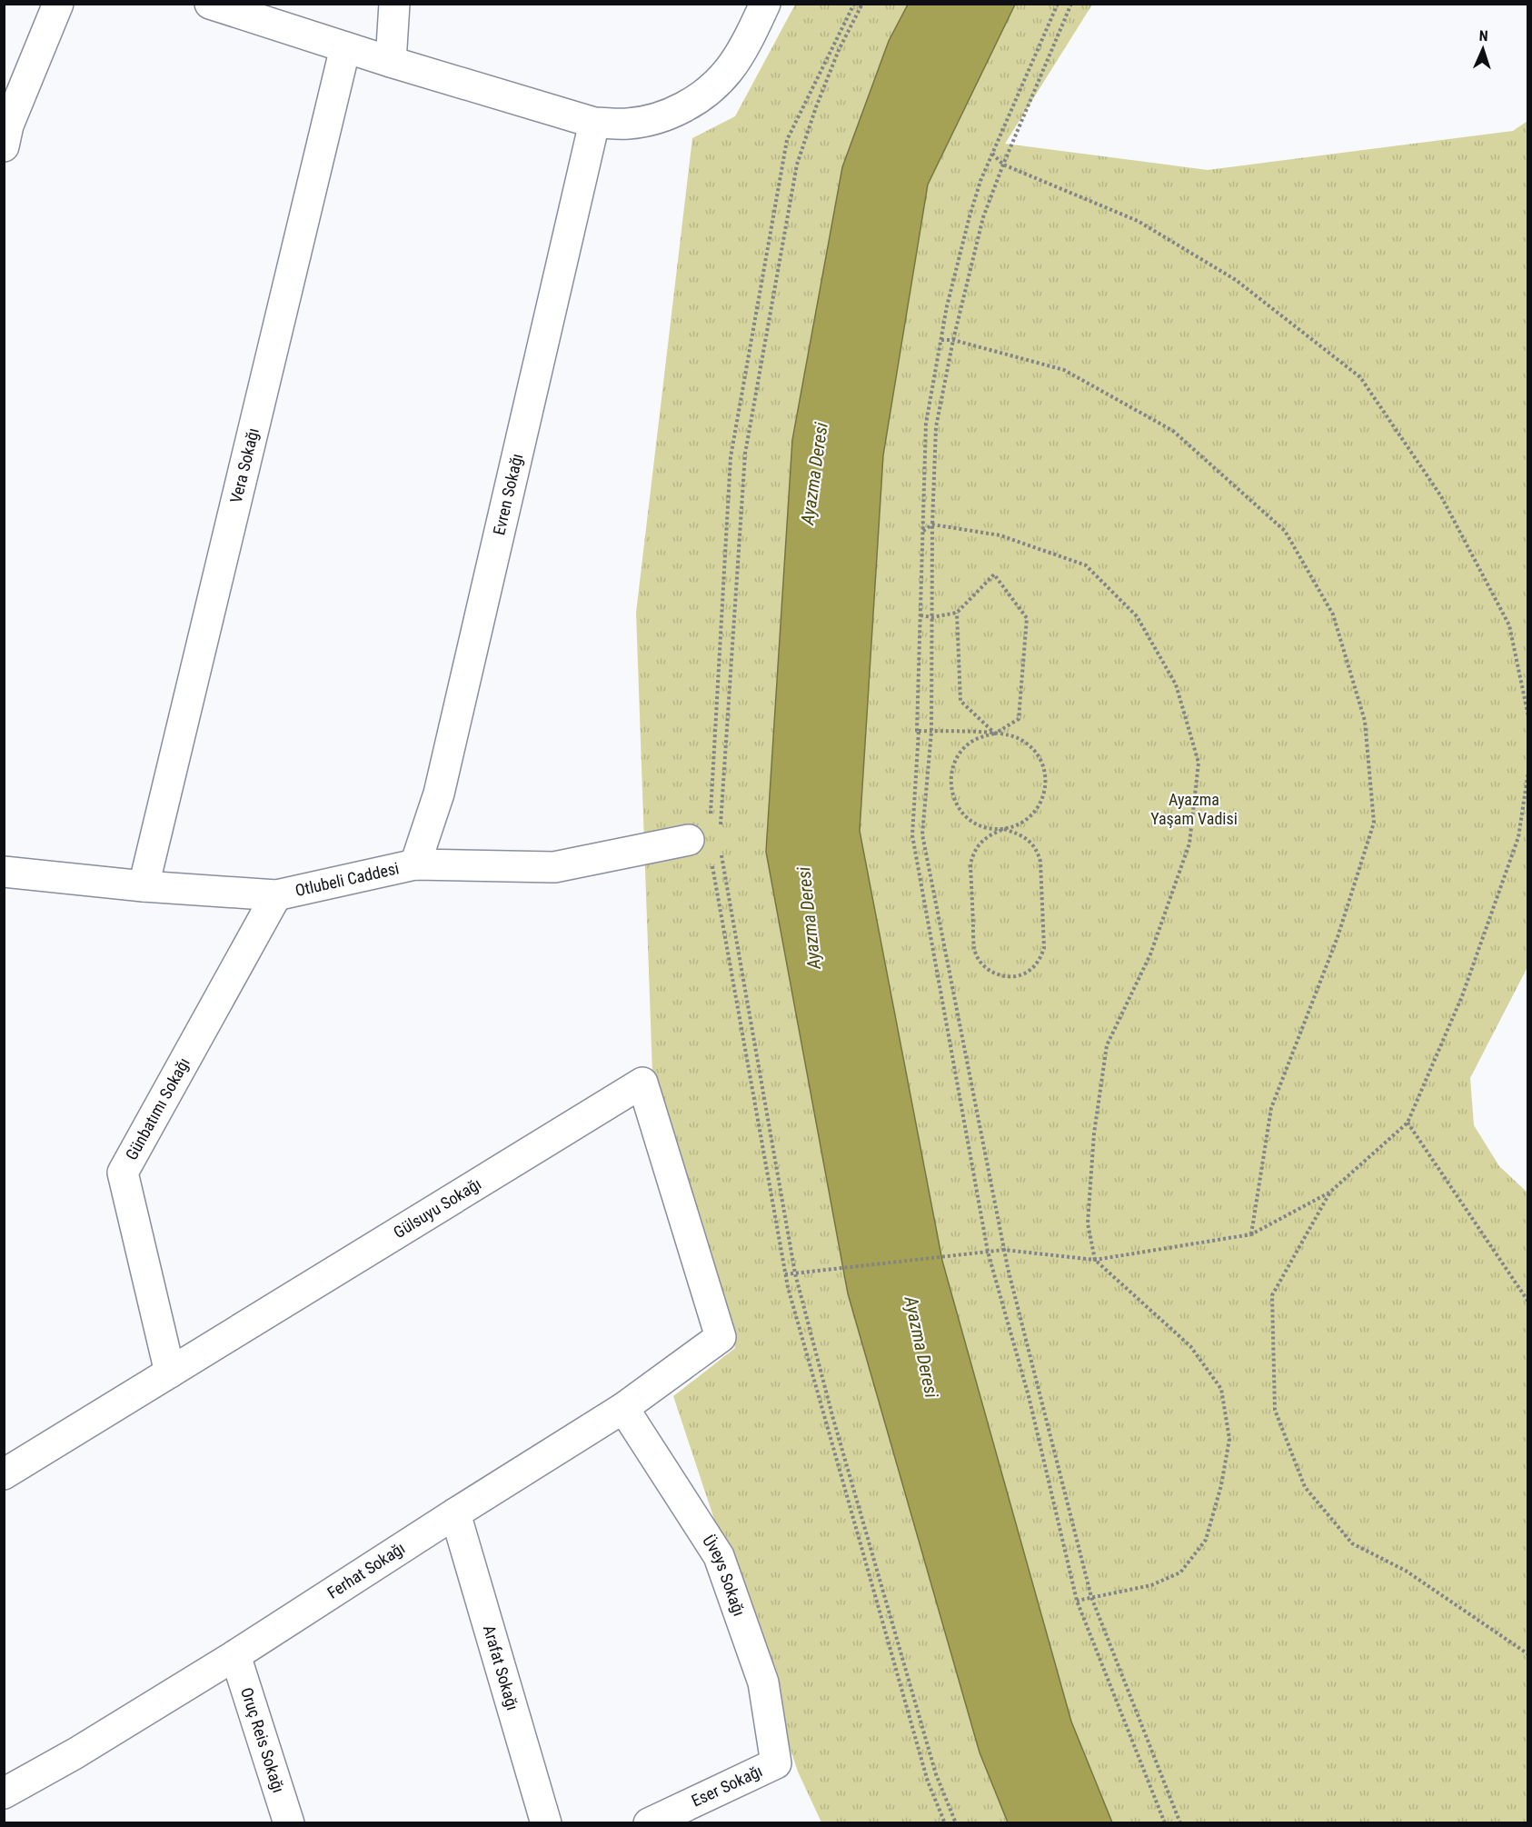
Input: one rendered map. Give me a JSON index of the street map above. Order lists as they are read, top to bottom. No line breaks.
{"streets":{"street":["Vera Sokağı","Evren Sokağı","Otlubeli Caddesi","Günbatımı Sokağı","Gülsuyu Sokağı","Ferhat Sokağı","Üveys Sokağı","Arafat Sokağı","Oruç Reis Sokağı","Eser Sokağı"]},"crossings":[["Vera Sokağı","Otlubeli Caddesi"],["Evren Sokağı","Otlubeli Caddesi"],["Otlubeli Caddesi","Günbatımı Sokağı"],["Günbatımı Sokağı","Gülsuyu Sokağı"],["Gülsuyu Sokağı","Ferhat Sokağı"],["Ferhat Sokağı","Üveys Sokağı"],["Ferhat Sokağı","Arafat Sokağı"],["Ferhat Sokağı","Oruç Reis Sokağı"],["Üveys Sokağı","Eser Sokağı"]],"water":["Ayazma Deresi"],"parks":["Ayazma Yaşam Vadisi"],"north":"top"}
